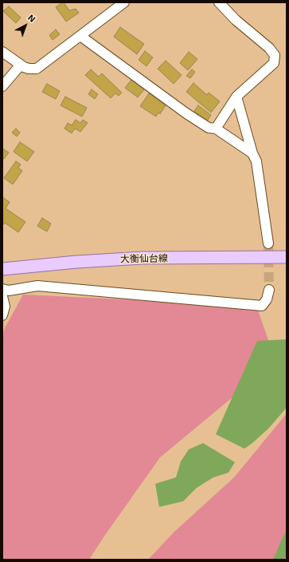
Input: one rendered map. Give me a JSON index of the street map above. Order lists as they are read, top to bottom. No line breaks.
{"streets":{"main road":["大衡仙台線"]},"north":"top right"}
